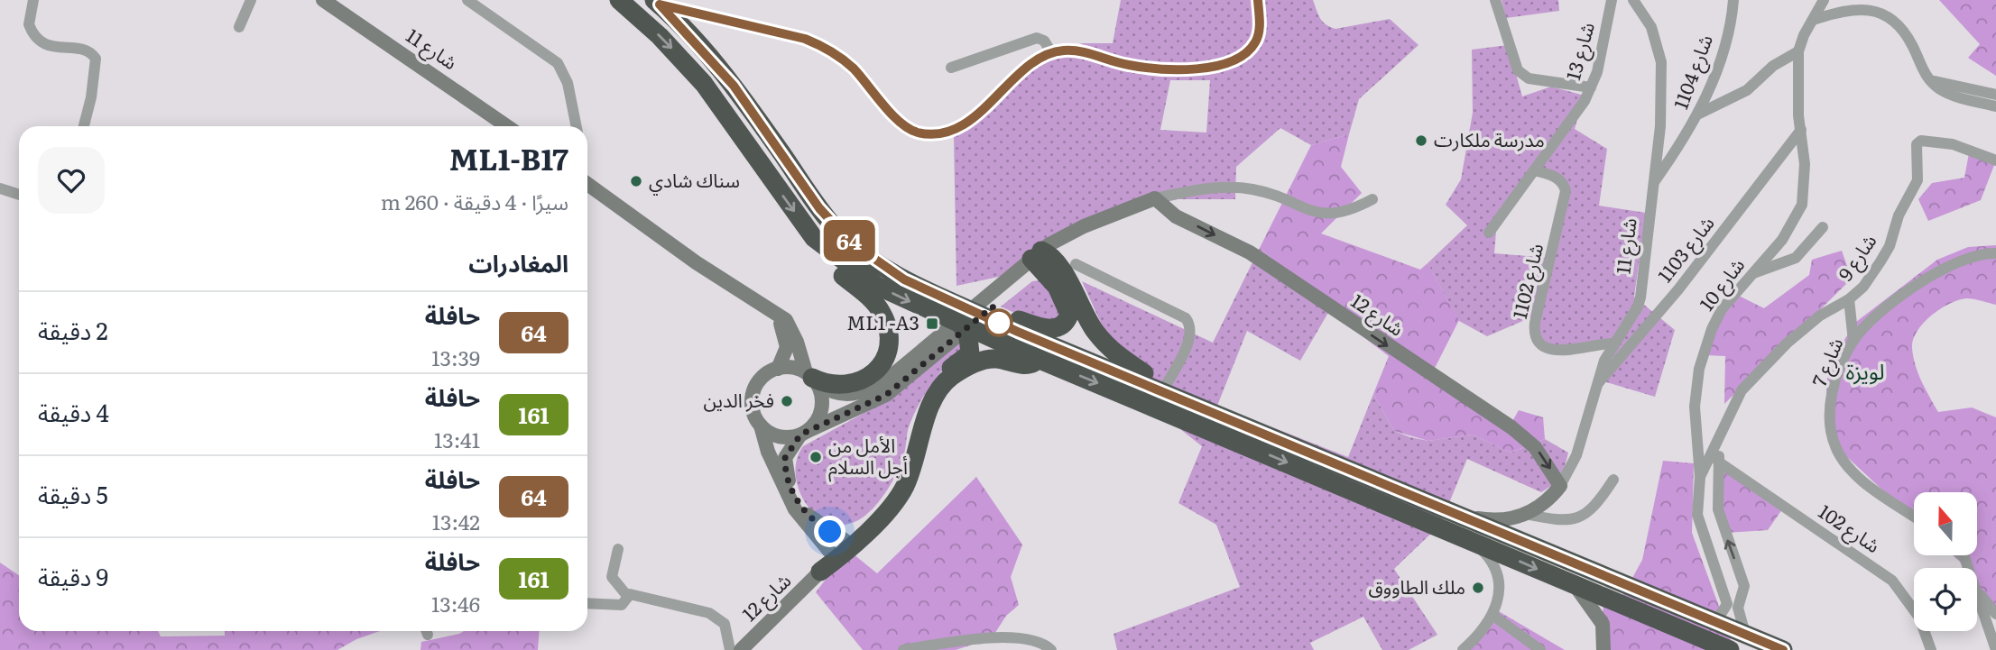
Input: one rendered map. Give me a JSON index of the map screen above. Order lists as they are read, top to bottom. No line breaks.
{"streets":{"street":["شارع 11","شارع 13","شارع 1104","شارع 1103","شارع 9","شارع 1102","شارع 10","شارع 12","شارع 7","شارع 102"]},"crossings":[["شارع 11","شارع 1104"],["شارع 11","شارع 1103"],["شارع 11","شارع 1102"],["شارع 11","شارع 12"],["شارع 13","شارع 1102"],["شارع 1103","شارع 10"],["شارع 9","شارع 10"]],"one_way":["شارع 12"],"districts":["لويزة"],"places":{"other":["مدرسة ملكارت","سناك شادي","فخر الدين","الأمل من أجل السلام","ملك الطاووق"],"transit":["ML1 -A3"]},"lines":["bus line 64"],"north":"top","page":{"on_map":"64","heading":[["ML1-B17","سيرًا · 4 دقيقة · 260 m"],"المغادرات"],"list":[{"mark":"64","name":"حافلة","note":"13:39","value":"2 دقيقة"},{"mark":"161","name":"حافلة","note":"13:41","value":"4 دقيقة"},{"mark":"64","name":"حافلة","note":"13:42","value":"5 دقيقة"},{"mark":"161","name":"حافلة","note":"13:46","value":"9 دقيقة"}]}}
